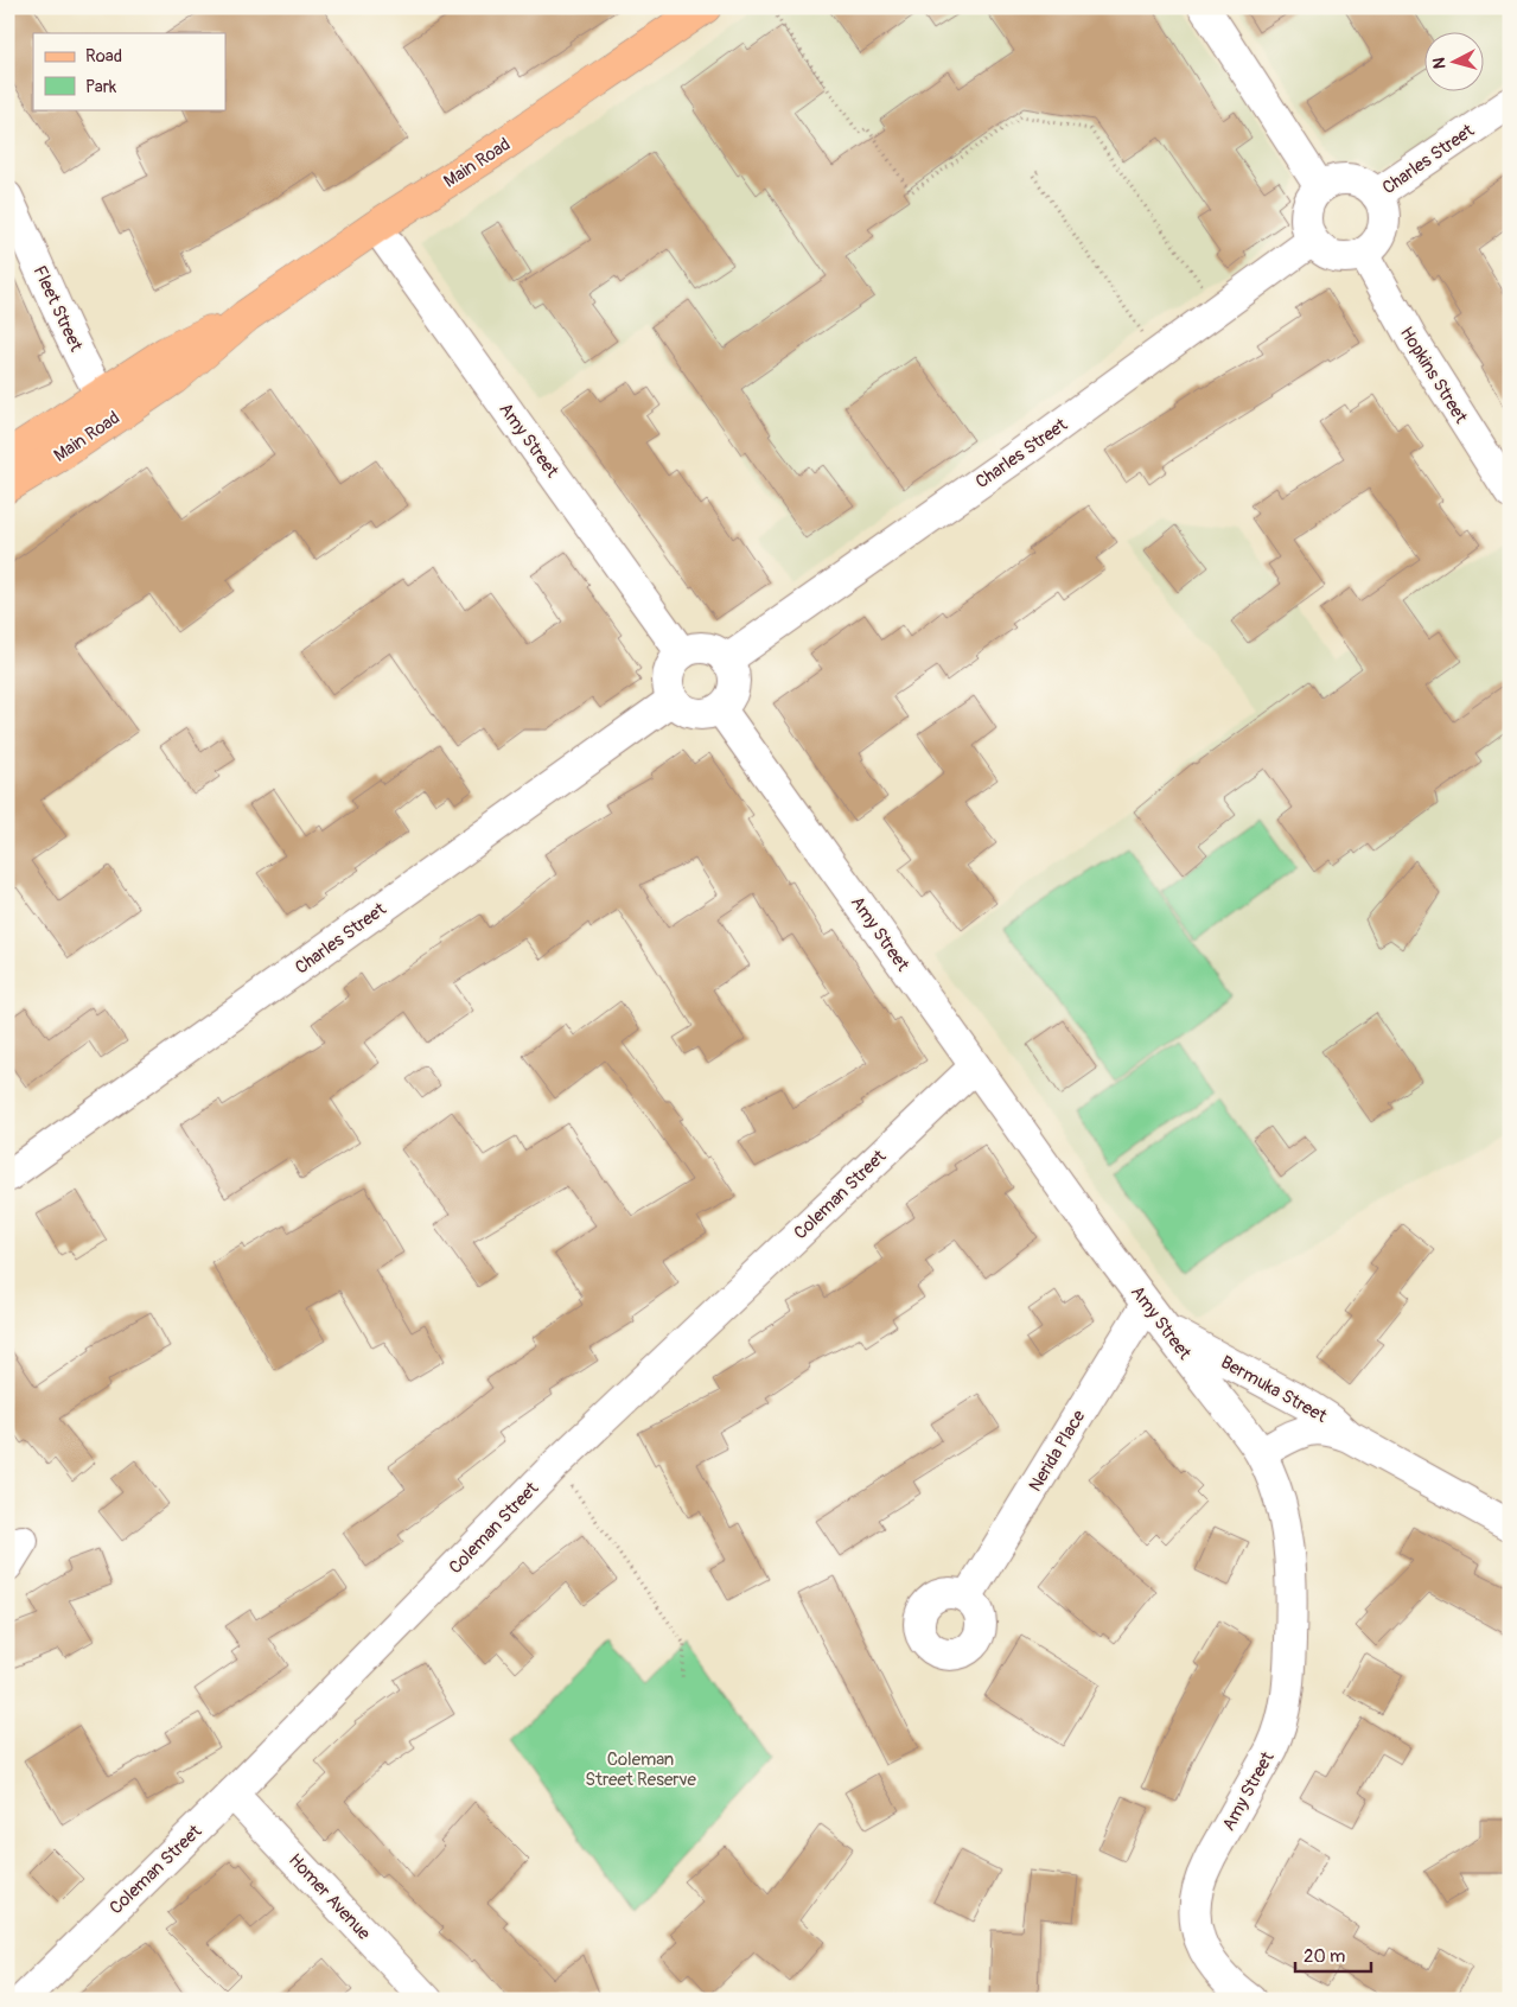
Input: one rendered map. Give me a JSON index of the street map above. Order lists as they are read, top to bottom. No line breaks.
{"streets":{"main road":["Main Road"],"street":["Charles Street","Fleet Street","Hopkins Street","Amy Street","Coleman Street","Bermuka Street","Nerida Place","Homer Avenue"]},"crossings":[["Charles Street","Hopkins Street"],["Charles Street","Amy Street"],["Main Road","Fleet Street"],["Main Road","Amy Street"],["Amy Street","Coleman Street"],["Amy Street","Bermuka Street"],["Amy Street","Nerida Place"],["Coleman Street","Homer Avenue"]],"parks":["Coleman Street Reserve"],"legend":["Road","Park"],"scale_bar":"20 m","north":"left"}
